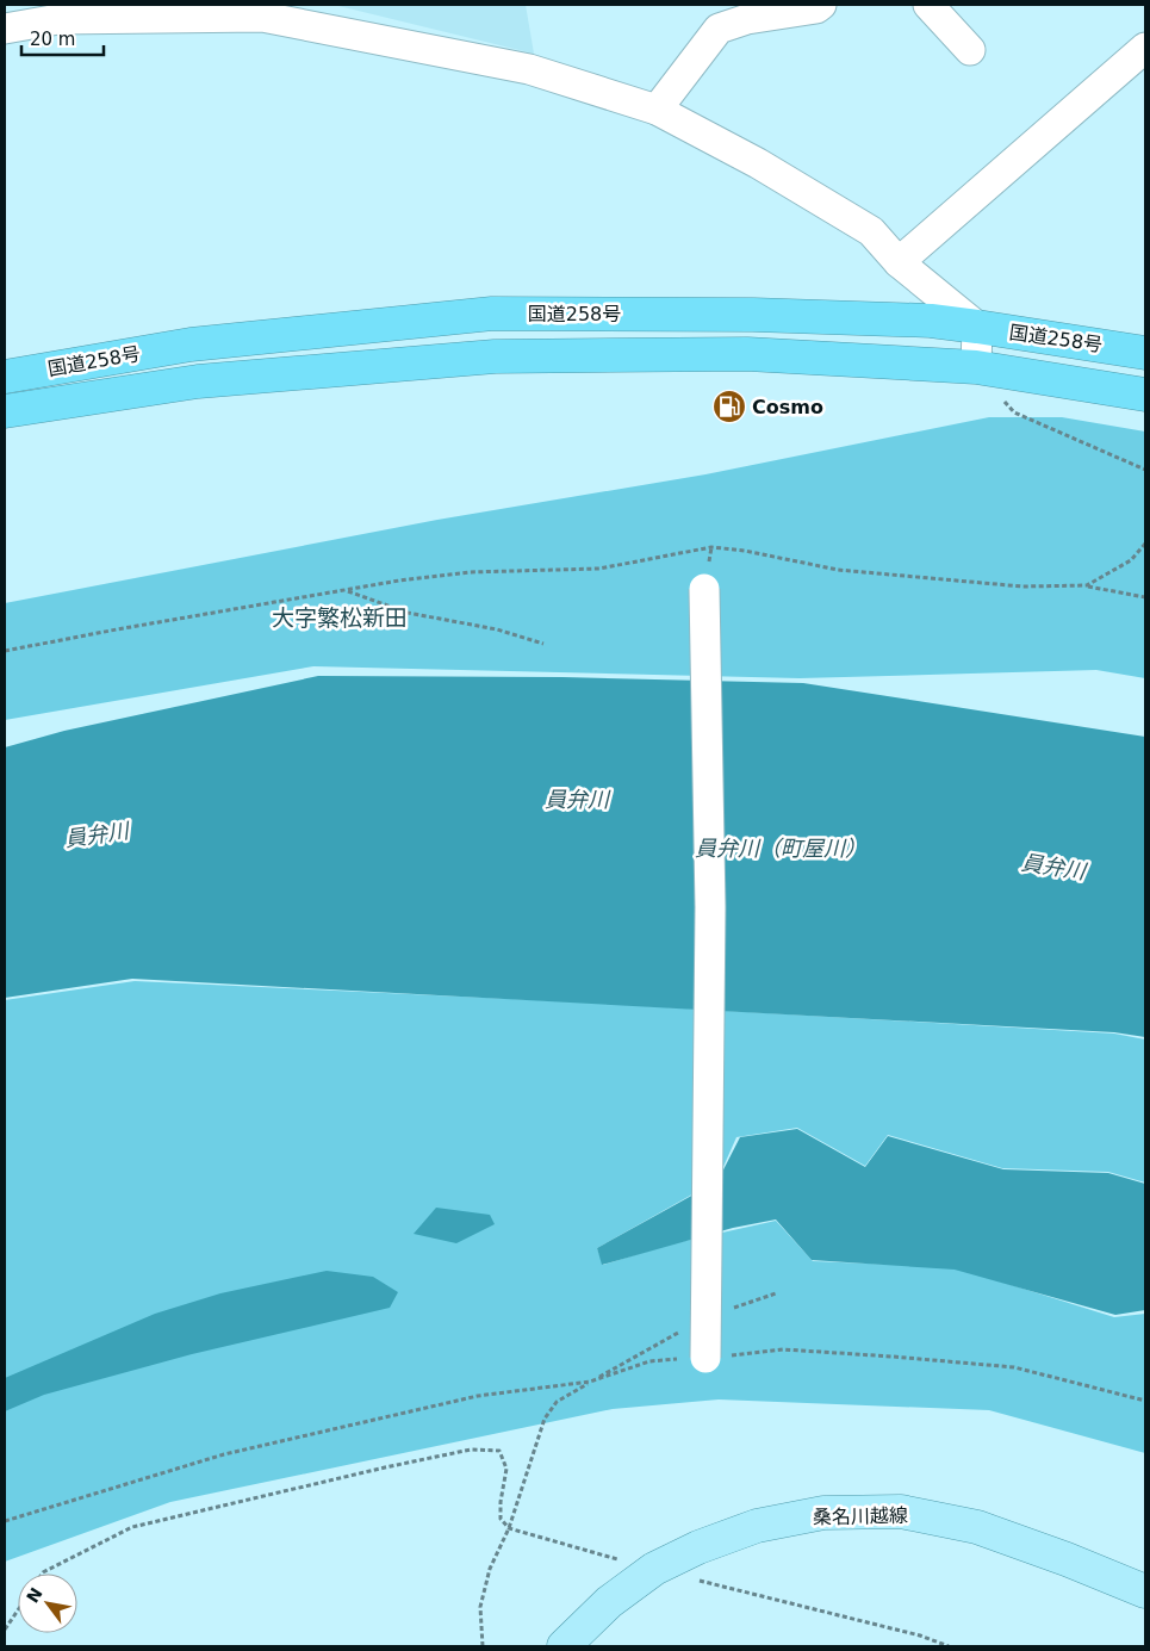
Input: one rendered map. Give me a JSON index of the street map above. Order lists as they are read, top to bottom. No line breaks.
{"streets":{"highway":["国道258号"],"main road":["桑名川越線"]},"districts":["大字繁松新田"],"water":["員弁川","員弁川（町屋川）"],"places":{"fuel station":["Cosmo"]},"scale_bar":"20 m","north":"top left"}
